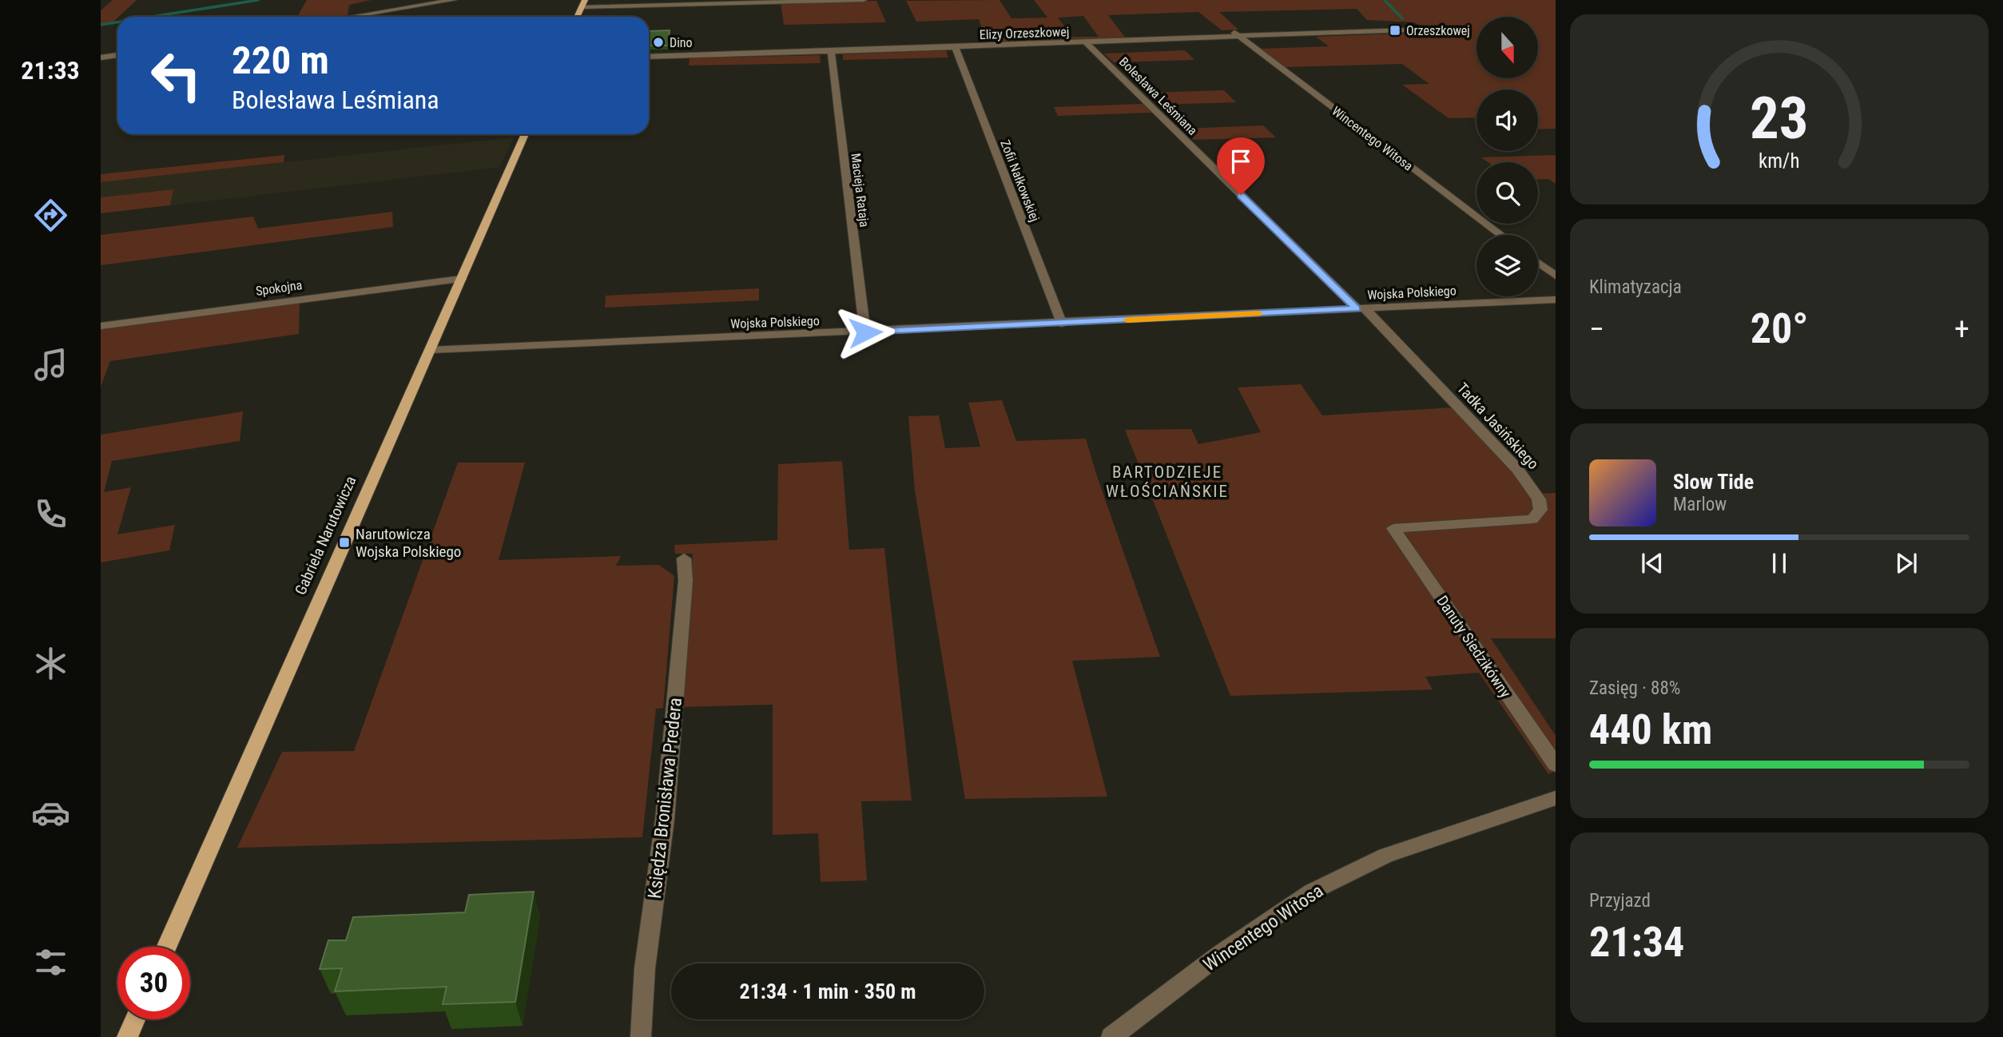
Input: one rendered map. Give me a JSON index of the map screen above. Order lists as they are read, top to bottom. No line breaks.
{"streets":{"main road":["Gabriela Narutowicza"],"street":["Elizy Orzeszkowej","Bolesława Leśmiana","Wincentego Witosa","Zofii Nałkowskiej","Macieja Rataja","Spokojna","Wojska Polskiego","Tadka Jasińskiego","Danuty Siedzikówny","Księdza Bronisława Predera"]},"crossings":[["Elizy Orzeszkowej","Bolesława Leśmiana"],["Elizy Orzeszkowej","Wincentego Witosa"],["Elizy Orzeszkowej","Zofii Nałkowskiej"],["Elizy Orzeszkowej","Macieja Rataja"],["Bolesława Leśmiana","Wojska Polskiego"],["Bolesława Leśmiana","Tadka Jasińskiego"],["Zofii Nałkowskiej","Wojska Polskiego"],["Macieja Rataja","Wojska Polskiego"],["Spokojna","Gabriela Narutowicza"],["Wojska Polskiego","Tadka Jasińskiego"],["Wojska Polskiego","Gabriela Narutowicza"],["Tadka Jasińskiego","Danuty Siedzikówny"]],"districts":["BARTODZIEJE WŁOŚCIAŃSKIE"],"places":{"transit":["Orzeszkowej","Narutowicza Wojska Polskiego"],"other":["Dino"]},"north":"bottom","page":{"tabs":"21:33","turn":["220 m","Bolesława Leśmiana"],"tile":["Klimatyzacja",["Zasięg · 88%","440 km"],["Przyjazd","21:34"]],"heat":["−","20°","+"],"song":["Slow Tide","Marlow"],"limit":"30","trip":"21:34 · 1 min · 350 m","gauge":["23","km/h"]}}
